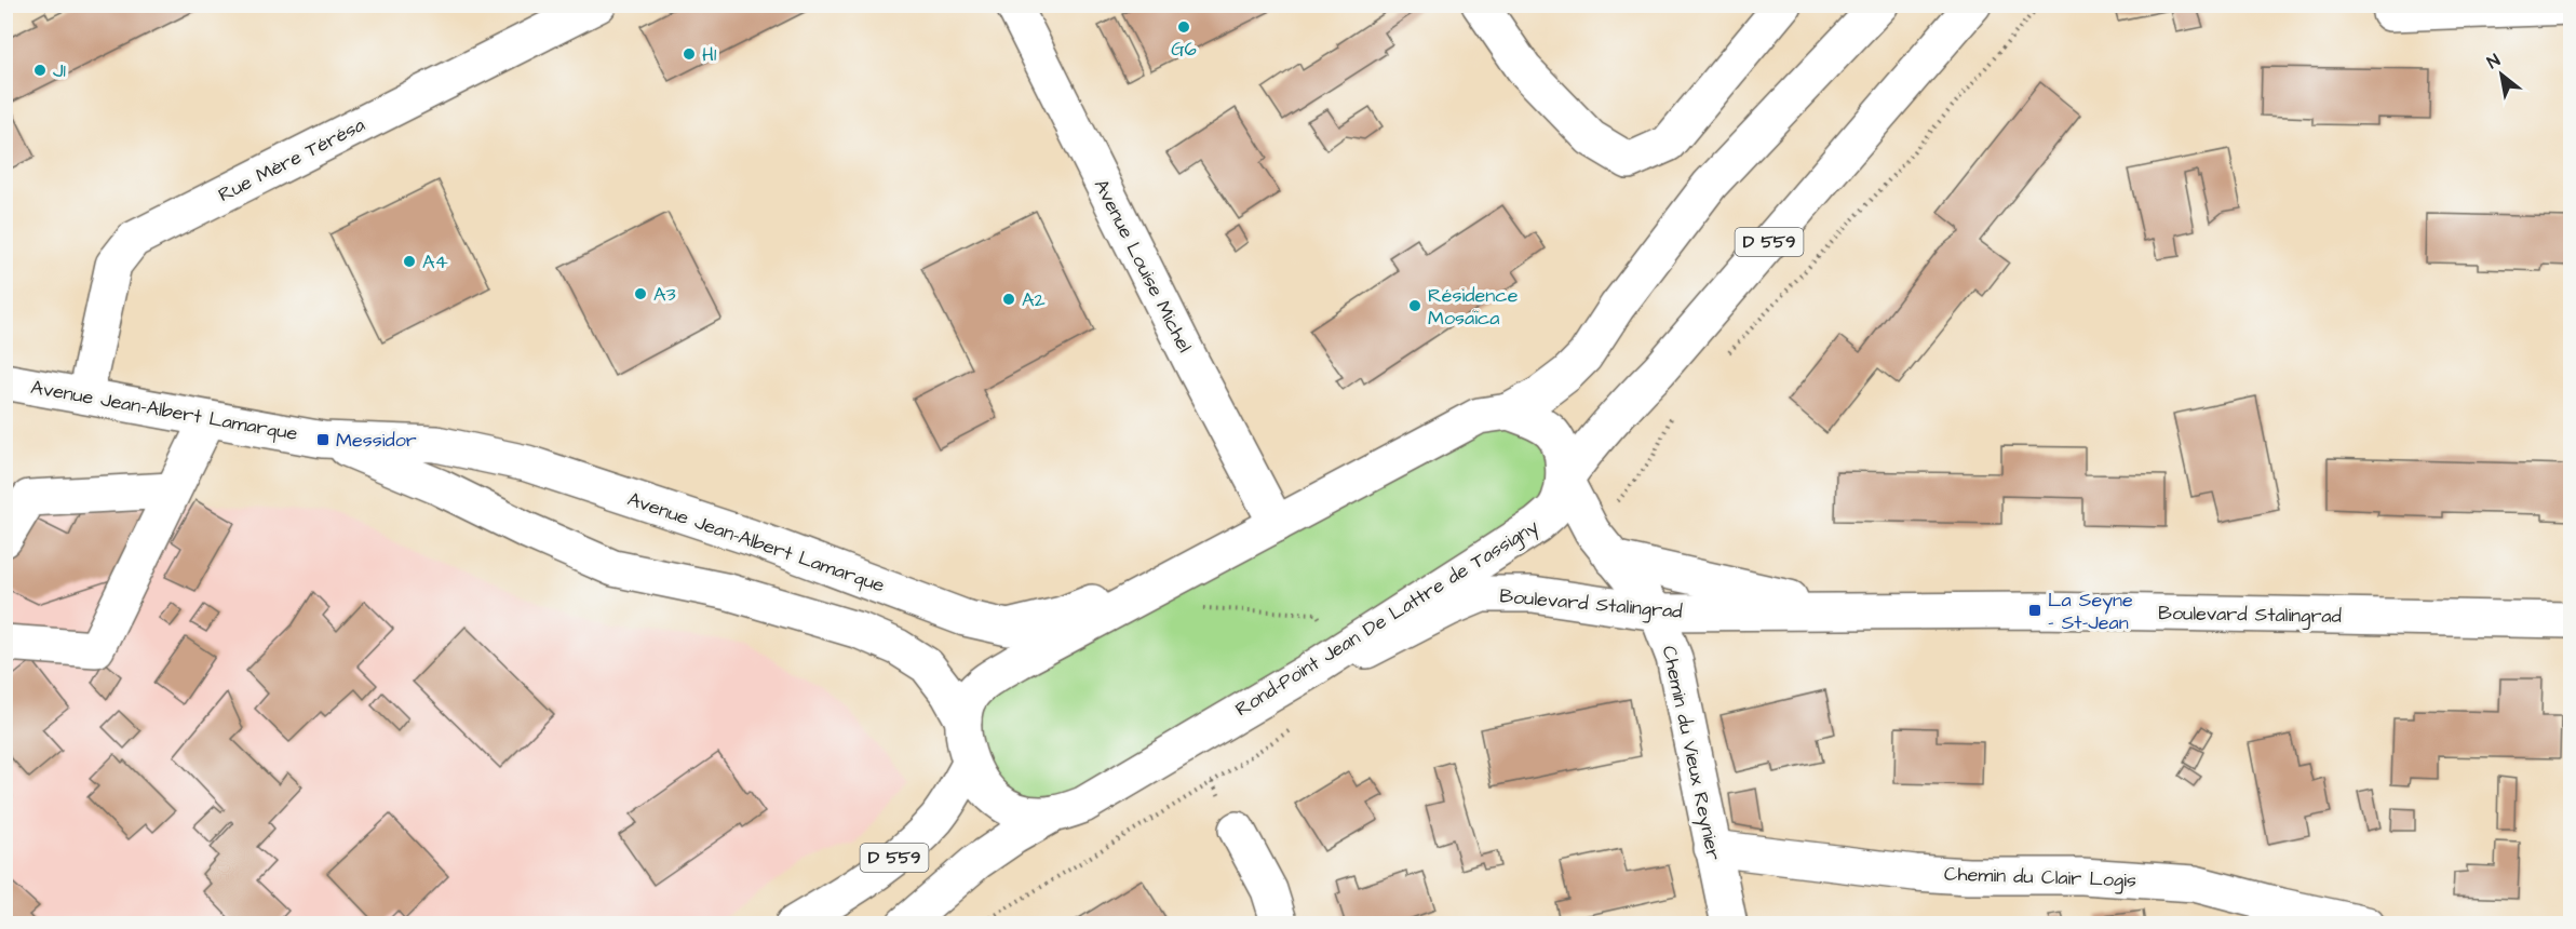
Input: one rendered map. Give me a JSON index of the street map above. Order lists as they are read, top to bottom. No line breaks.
{"streets":{"main road":["Rue Mère Térésa","D 559","Avenue Louise Michel","Avenue Jean-Albert Lamarque","Boulevard Stalingrad","Rond-Point Jean De Lattre de Tassigny","Chemin du Vieux Reynier","Chemin du Clair Logis"]},"crossings":[["Rue Mère Térésa","Avenue Jean-Albert Lamarque"],["D 559","Rond-Point Jean De Lattre de Tassigny"],["Avenue Jean-Albert Lamarque","Rond-Point Jean De Lattre de Tassigny"],["Boulevard Stalingrad","Rond-Point Jean De Lattre de Tassigny"],["Boulevard Stalingrad","Chemin du Vieux Reynier"],["Chemin du Vieux Reynier","Chemin du Clair Logis"]],"places":{"other":["G6","H1","J1","A4","A3","A2","Résidence Mosaïca"],"transit":["Messidor","La Seyne - St-Jean"]},"north":"top left"}
